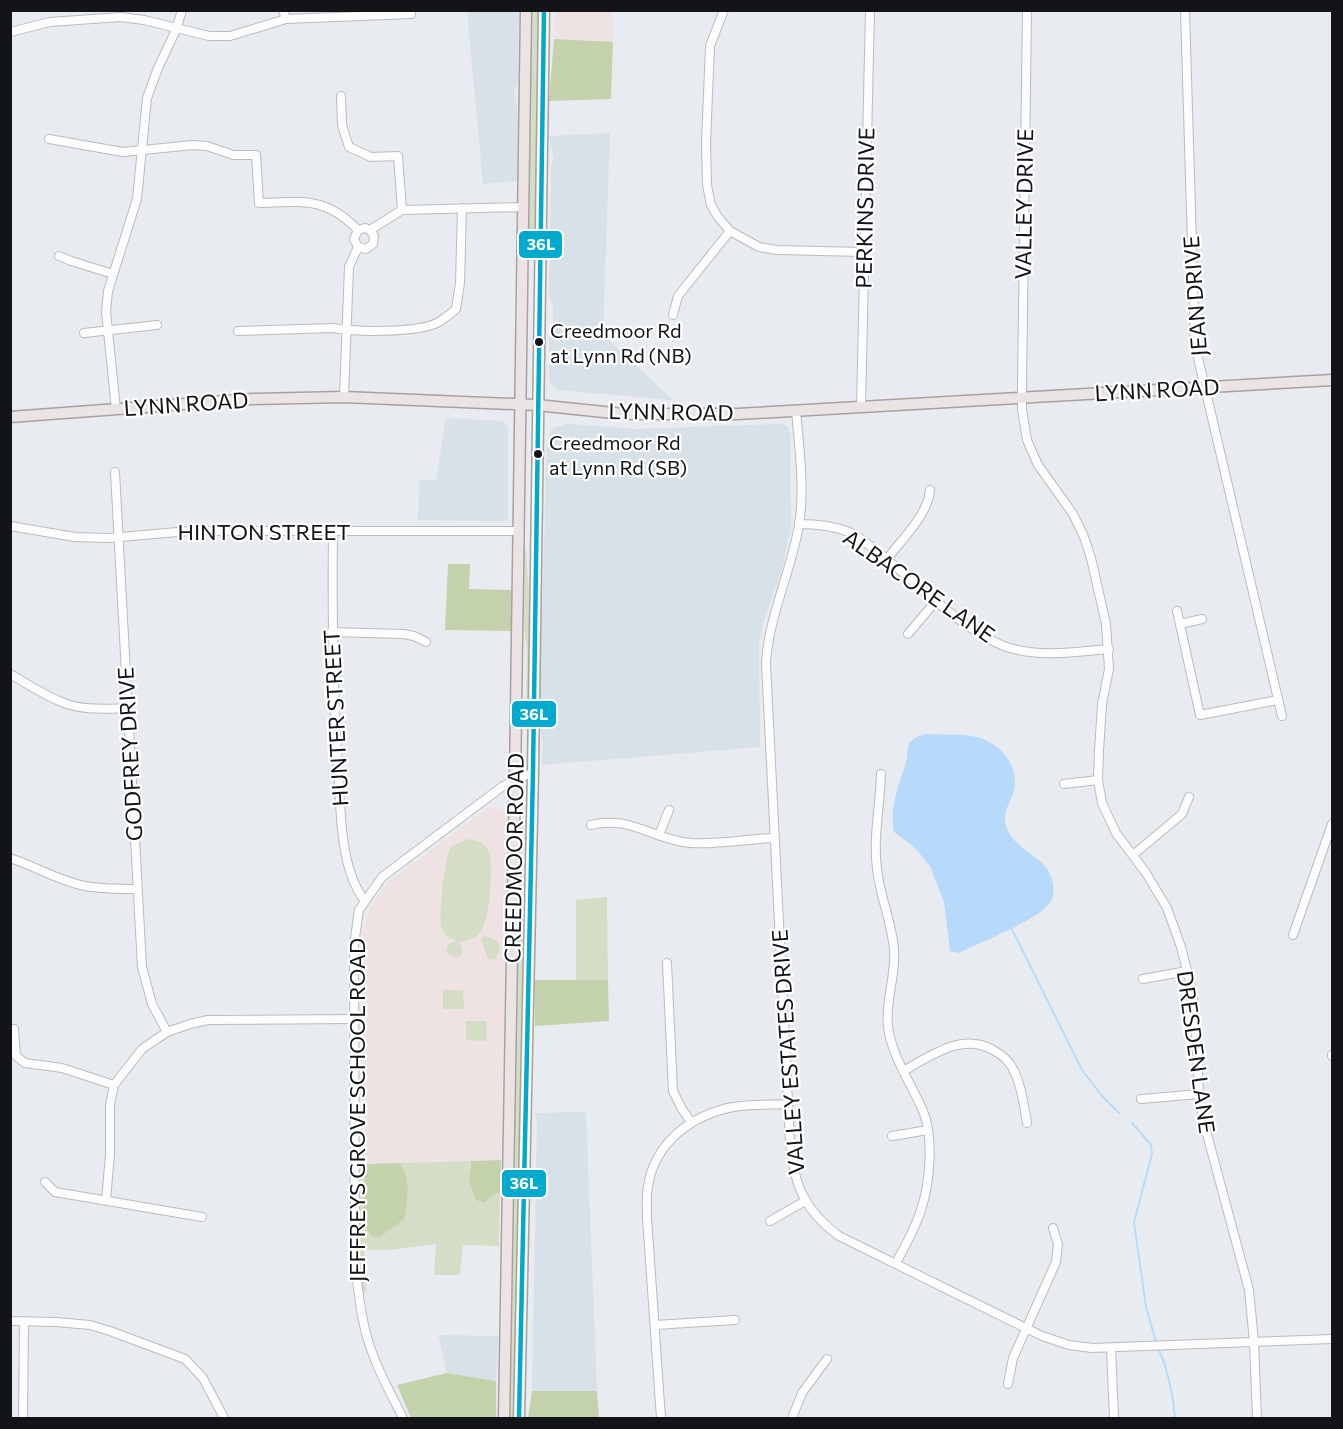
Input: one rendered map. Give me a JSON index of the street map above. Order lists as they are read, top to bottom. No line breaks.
{"streets":{"main road":["LYNN ROAD","CREEDMOOR ROAD"],"street":["VALLEY DRIVE","PERKINS DRIVE","JEAN DRIVE","HINTON STREET","ALBACORE LANE","HUNTER STREET","GODFREY DRIVE","VALLEY ESTATES DRIVE","DRESDEN LANE","JEFFREYS GROVE SCHOOL ROAD"]},"crossings":[["VALLEY DRIVE","LYNN ROAD"],["VALLEY DRIVE","DRESDEN LANE"],["PERKINS DRIVE","LYNN ROAD"],["JEAN DRIVE","LYNN ROAD"],["LYNN ROAD","CREEDMOOR ROAD"],["LYNN ROAD","VALLEY ESTATES DRIVE"],["LYNN ROAD","DRESDEN LANE"],["HINTON STREET","HUNTER STREET"],["HINTON STREET","GODFREY DRIVE"],["HINTON STREET","CREEDMOOR ROAD"],["ALBACORE LANE","VALLEY ESTATES DRIVE"],["ALBACORE LANE","DRESDEN LANE"],["HUNTER STREET","JEFFREYS GROVE SCHOOL ROAD"],["CREEDMOOR ROAD","JEFFREYS GROVE SCHOOL ROAD"],["VALLEY ESTATES DRIVE","DRESDEN LANE"]],"places":["Creedmoor Rd at Lynn Rd (NB)","Creedmoor Rd at Lynn Rd (SB)"],"lines":["transit line 36L"]}
